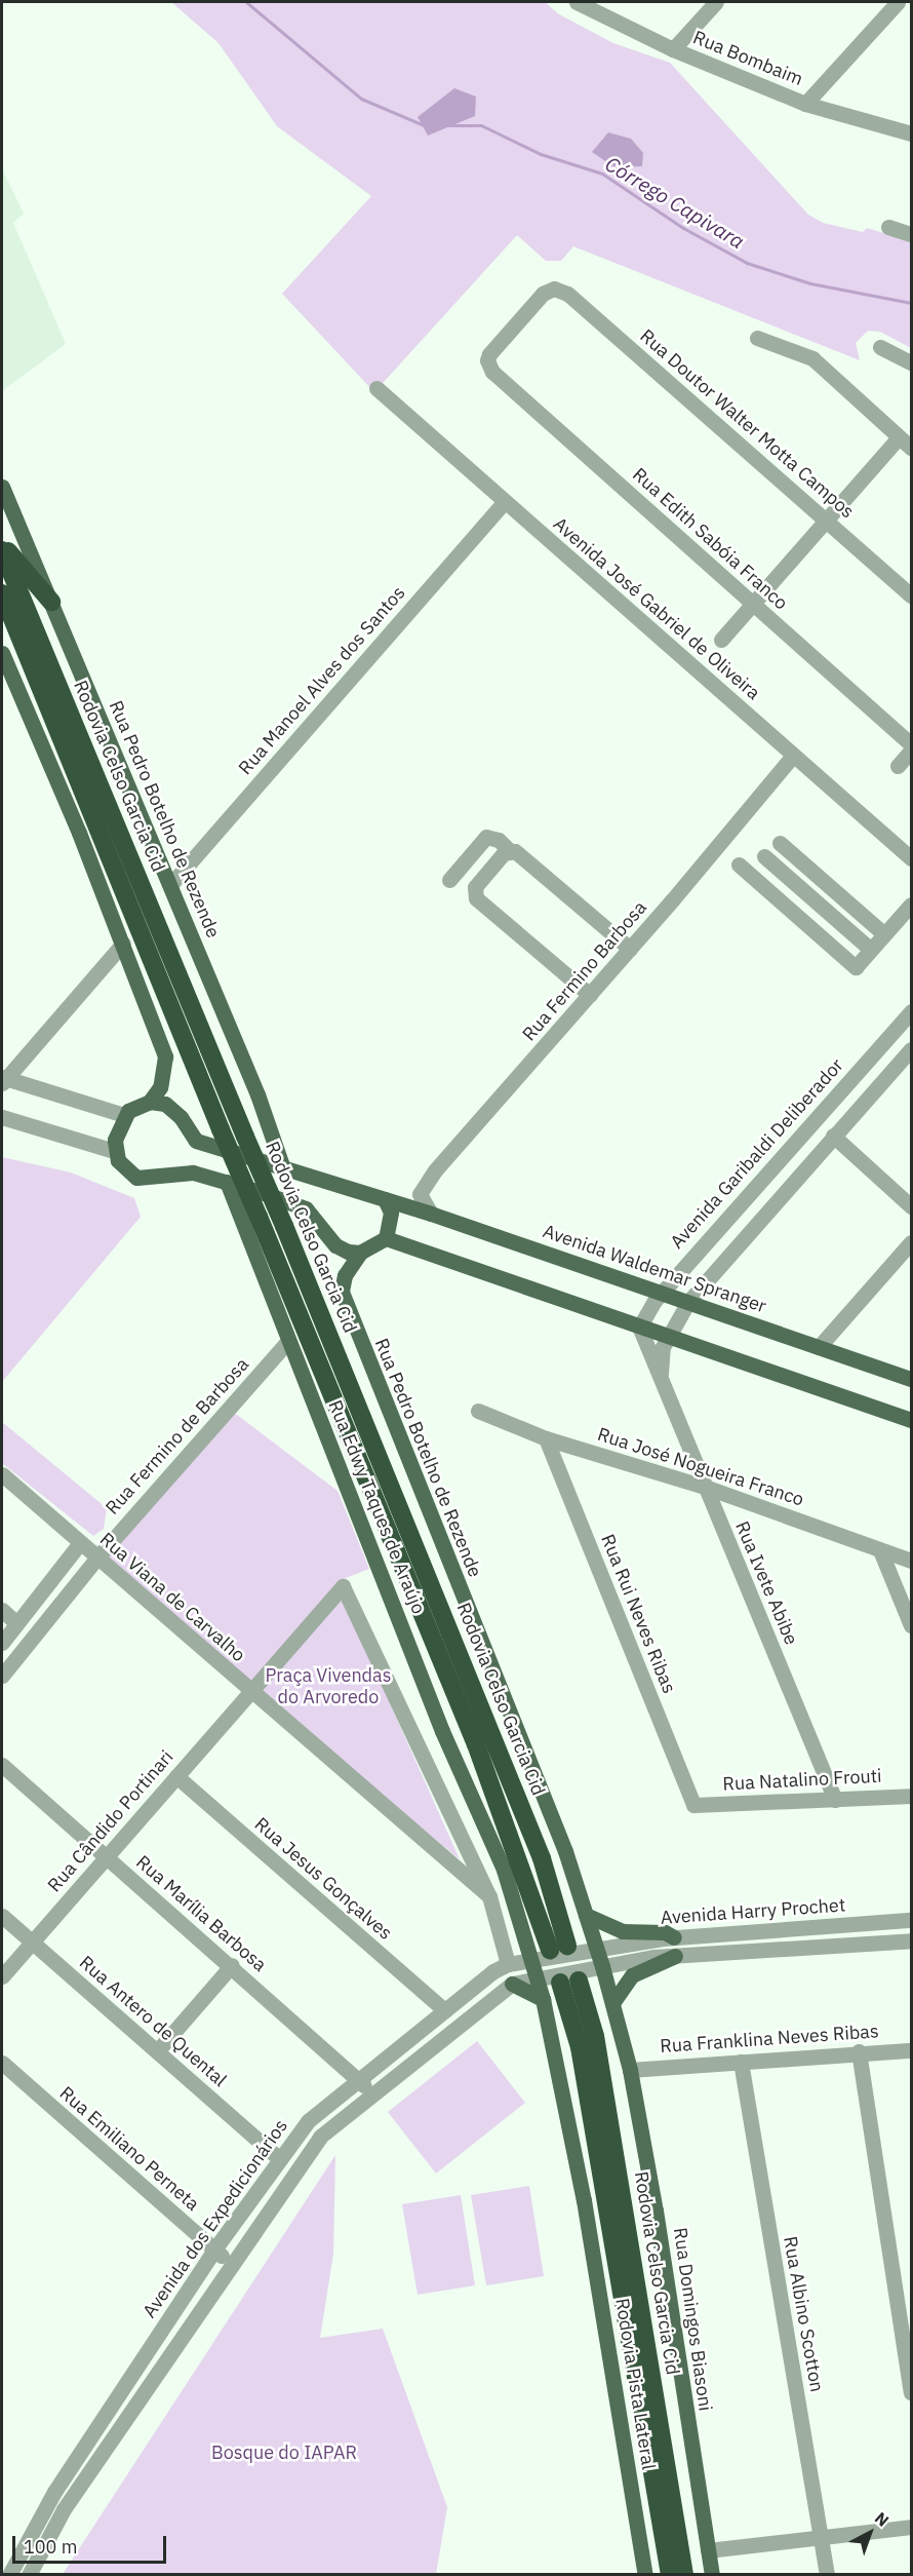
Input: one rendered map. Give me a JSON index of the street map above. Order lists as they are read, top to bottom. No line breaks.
{"streets":{"highway":["Rodovia Celso Garcia Cid"],"main road":["Rua Pedro Botelho de Rezende","Avenida Waldemar Spranger","Rua Edwy Taques de Araújo","Rua Domingos Biasoni","Rodovia Pista Lateral"],"street":["Rua Bombaim","Rua Doutor Walter Motta Campos","Rua Edith Sabóia Franco","Avenida José Gabriel de Oliveira","Rua Manoel Alves dos Santos","Rua Fermino Barbosa","Avenida Garibaldi Deliberador","Rua Fermino de Barbosa","Rua José Nogueira Franco","Rua Ivete Abibe","Rua Viana de Carvalho","Rua Rui Neves Ribas","Rua Natalino Frouti","Rua Cândido Portinari","Rua Jesus Gonçalves","Avenida Harry Prochet","Rua Marília Barbosa","Rua Antero de Quental","Rua Franklina Neves Ribas","Rua Emiliano Perneta","Avenida dos Expedicionários","Rua Albino Scotton"]},"crossings":[["Rua Doutor Walter Motta Campos","Rua Edith Sabóia Franco"],["Avenida José Gabriel de Oliveira","Rua Manoel Alves dos Santos"],["Avenida José Gabriel de Oliveira","Rua Fermino Barbosa"],["Rua Manoel Alves dos Santos","Rua Pedro Botelho de Rezende"],["Rua Pedro Botelho de Rezende","Avenida Waldemar Spranger"],["Rua Fermino Barbosa","Avenida Waldemar Spranger"],["Avenida Garibaldi Deliberador","Avenida Waldemar Spranger"],["Avenida Garibaldi Deliberador","Rua Ivete Abibe"],["Avenida Waldemar Spranger","Rua Ivete Abibe"],["Rua Fermino de Barbosa","Rua Edwy Taques de Araújo"],["Rua Fermino de Barbosa","Rua Viana de Carvalho"],["Rua José Nogueira Franco","Rua Ivete Abibe"],["Rua José Nogueira Franco","Rua Rui Neves Ribas"],["Rua Edwy Taques de Araújo","Avenida Harry Prochet"],["Rua Edwy Taques de Araújo","Avenida dos Expedicionários"],["Rua Ivete Abibe","Rua Natalino Frouti"],["Rua Viana de Carvalho","Rua Cândido Portinari"],["Rua Rui Neves Ribas","Rua Natalino Frouti"],["Rua Cândido Portinari","Rua Jesus Gonçalves"],["Rua Cândido Portinari","Rua Marília Barbosa"],["Rua Cândido Portinari","Rua Antero de Quental"],["Rua Jesus Gonçalves","Avenida dos Expedicionários"],["Avenida Harry Prochet","Avenida dos Expedicionários"],["Rua Marília Barbosa","Avenida dos Expedicionários"],["Rua Antero de Quental","Avenida dos Expedicionários"],["Rua Franklina Neves Ribas","Rua Albino Scotton"],["Rua Franklina Neves Ribas","Rua Domingos Biasoni"],["Rua Emiliano Perneta","Avenida dos Expedicionários"]],"water":["Córrego Capivara"],"parks":["Praça Vivendas do Arvoredo","Bosque do IAPAR"],"scale_bar":"100 m","north":"top right"}
